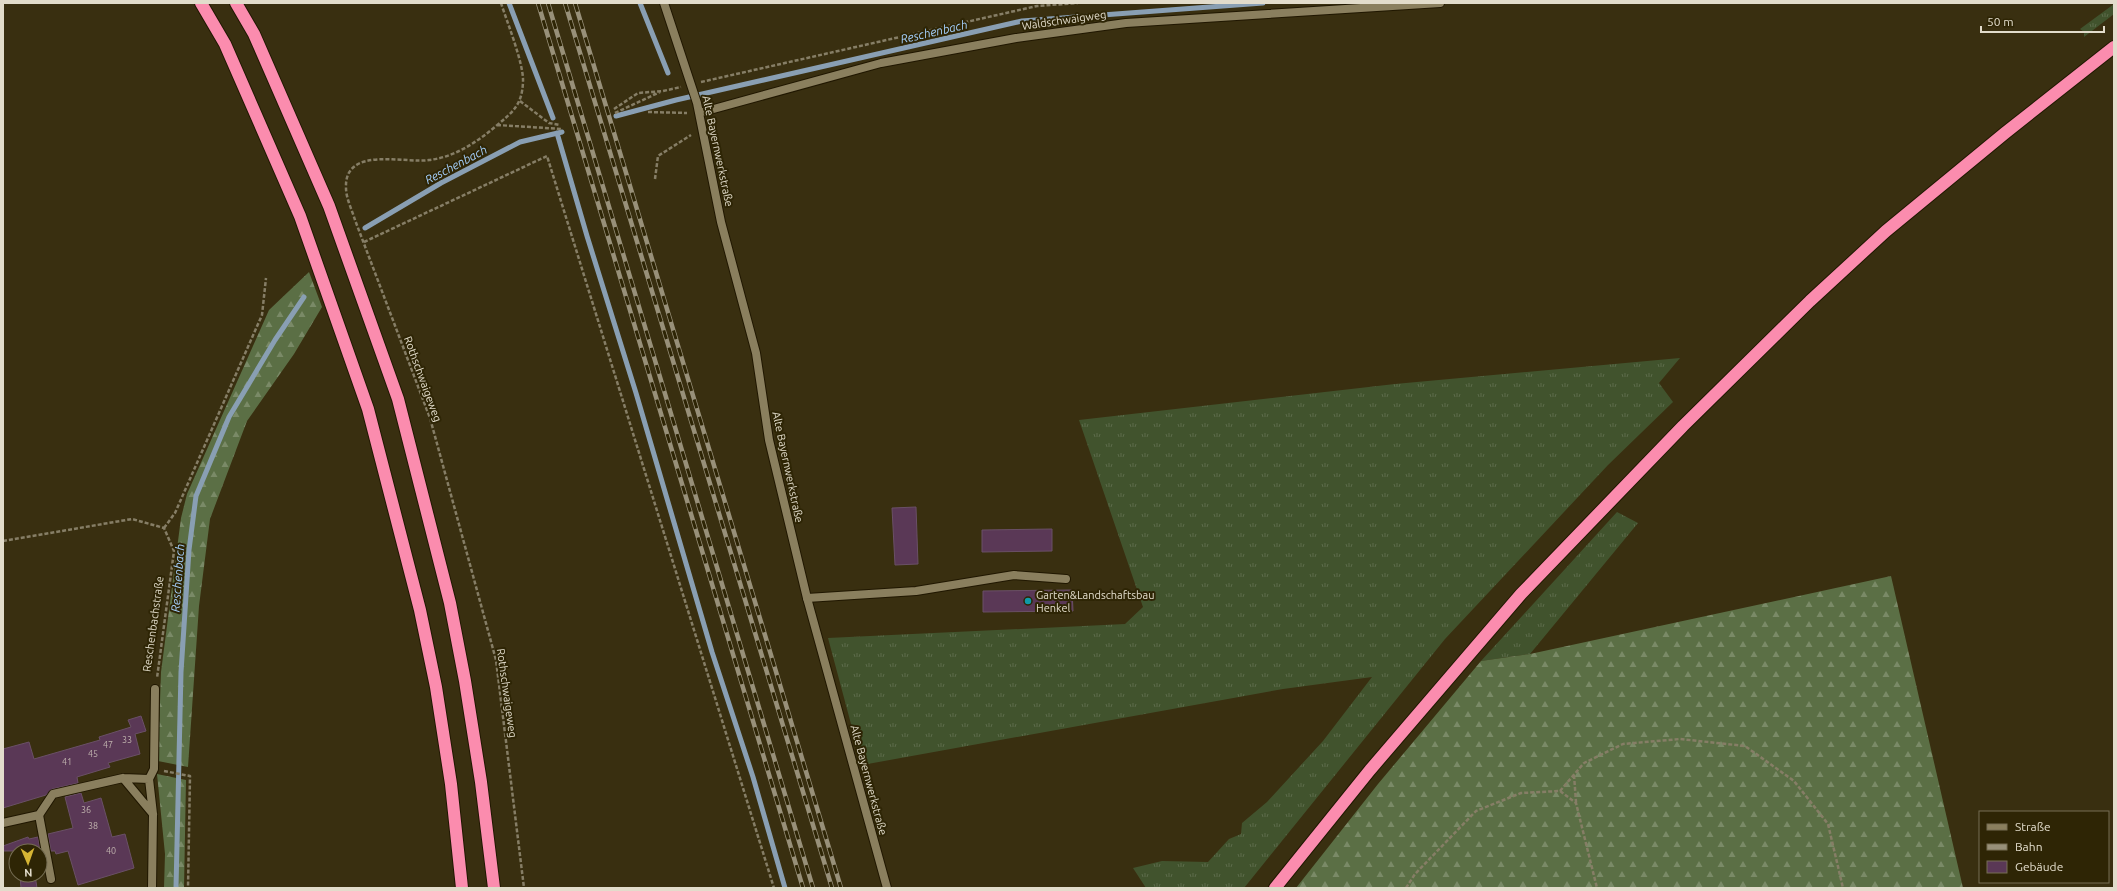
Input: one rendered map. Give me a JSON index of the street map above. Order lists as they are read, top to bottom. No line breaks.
{"streets":{"street":["Waldschwaigweg","Alte Bayernwerkstraße","Reschenbachstraße"],"path":["Rothschwaigeweg"]},"crossings":[["Waldschwaigweg","Alte Bayernwerkstraße"]],"water":["Reschenbach"],"places":["Garten&Landschaftsbau Henkel"],"house_numbers":["33","47","45","41","36","38","40"],"legend":["Straße","Bahn","Gebäude"],"scale_bar":"50 m","north":"bottom"}
